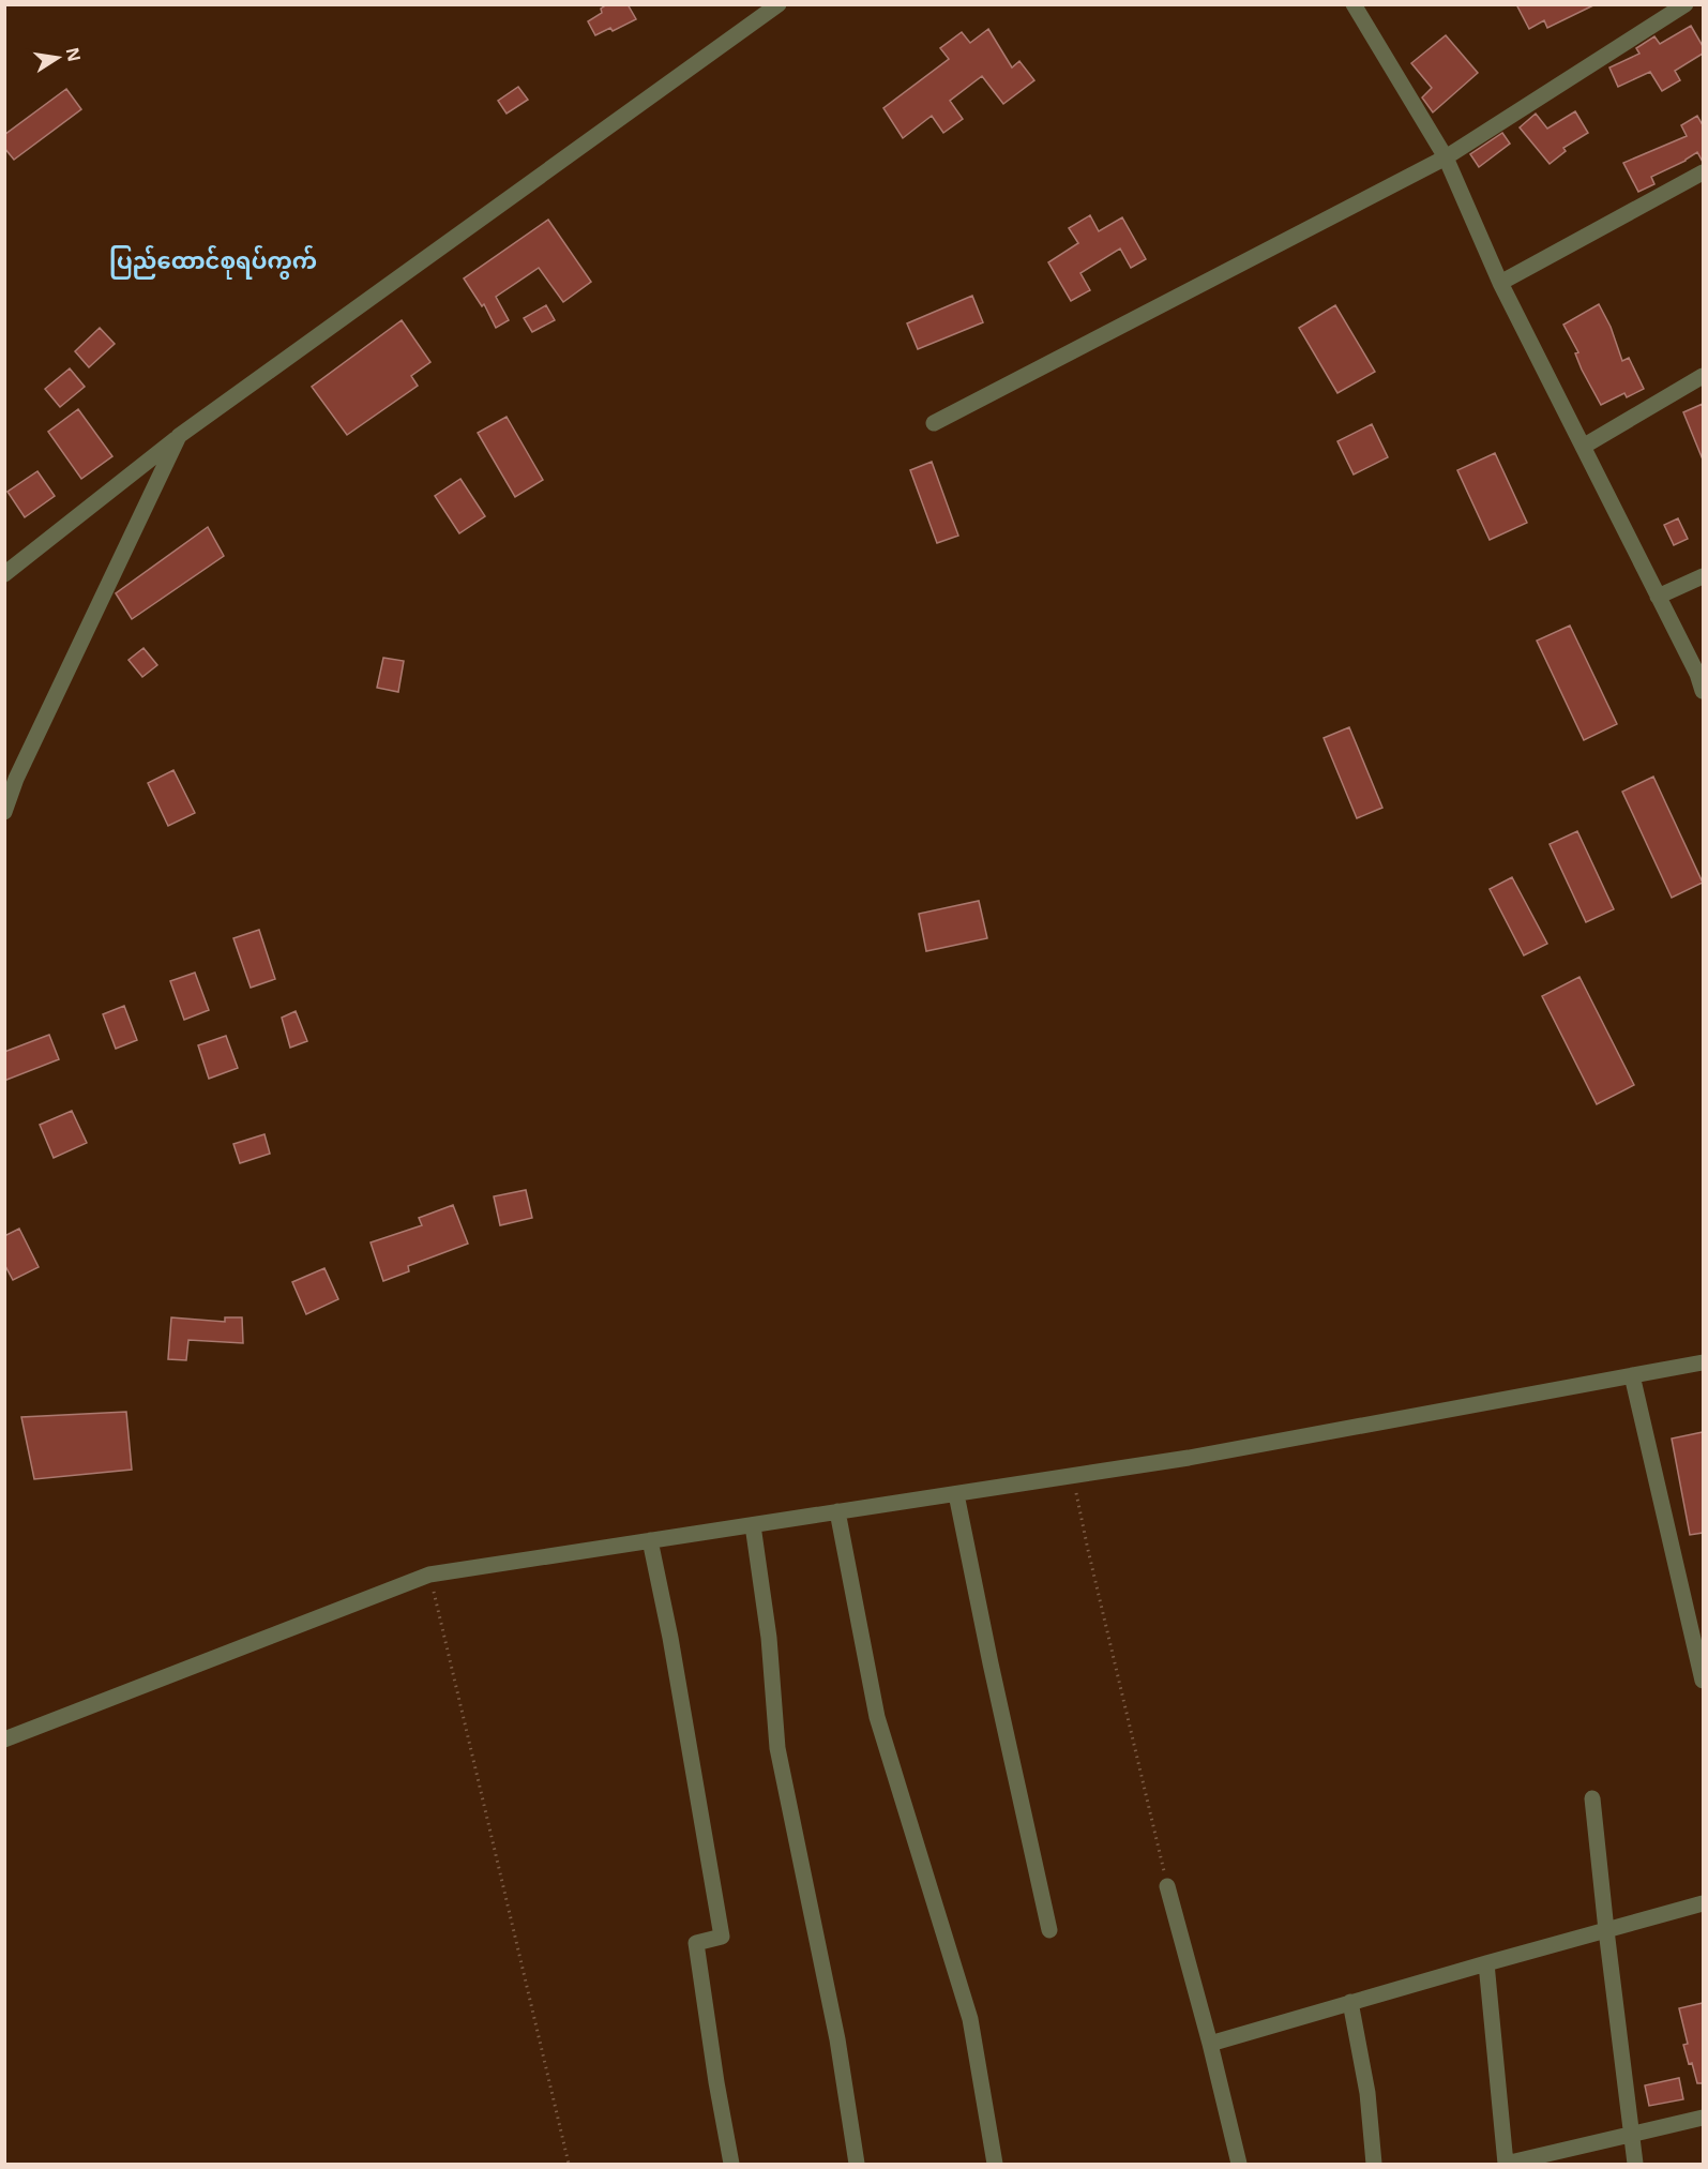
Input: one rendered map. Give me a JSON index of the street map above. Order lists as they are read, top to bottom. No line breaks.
{"districts":["ပြည်ထောင်စုရပ်ကွက်"],"north":"right"}
